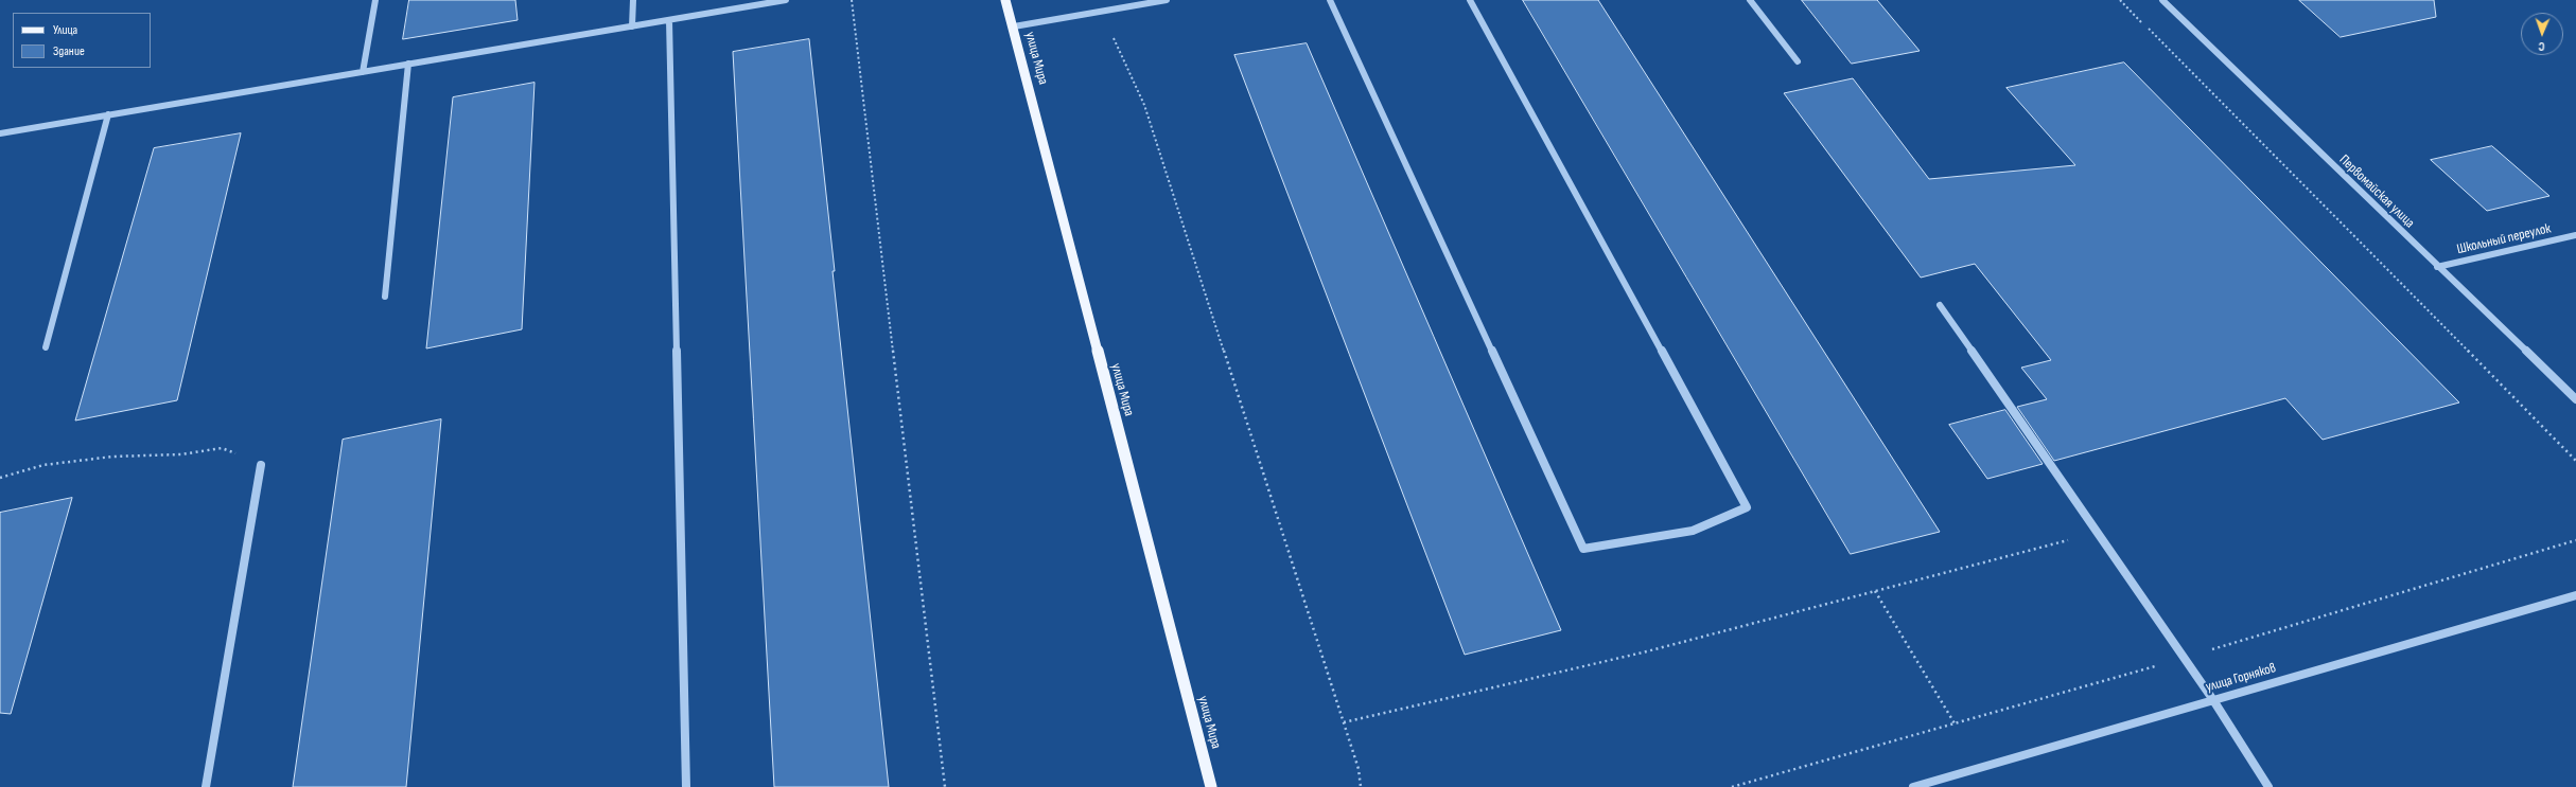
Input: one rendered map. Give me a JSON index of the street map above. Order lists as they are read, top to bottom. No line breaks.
{"streets":{"main road":["улица Мира"],"street":["Первомайская улица","Школьный переулок","улица Горняков"]},"crossings":[["Первомайская улица","Школьный переулок"]],"legend":["Улица","Здание"],"north":"bottom"}
